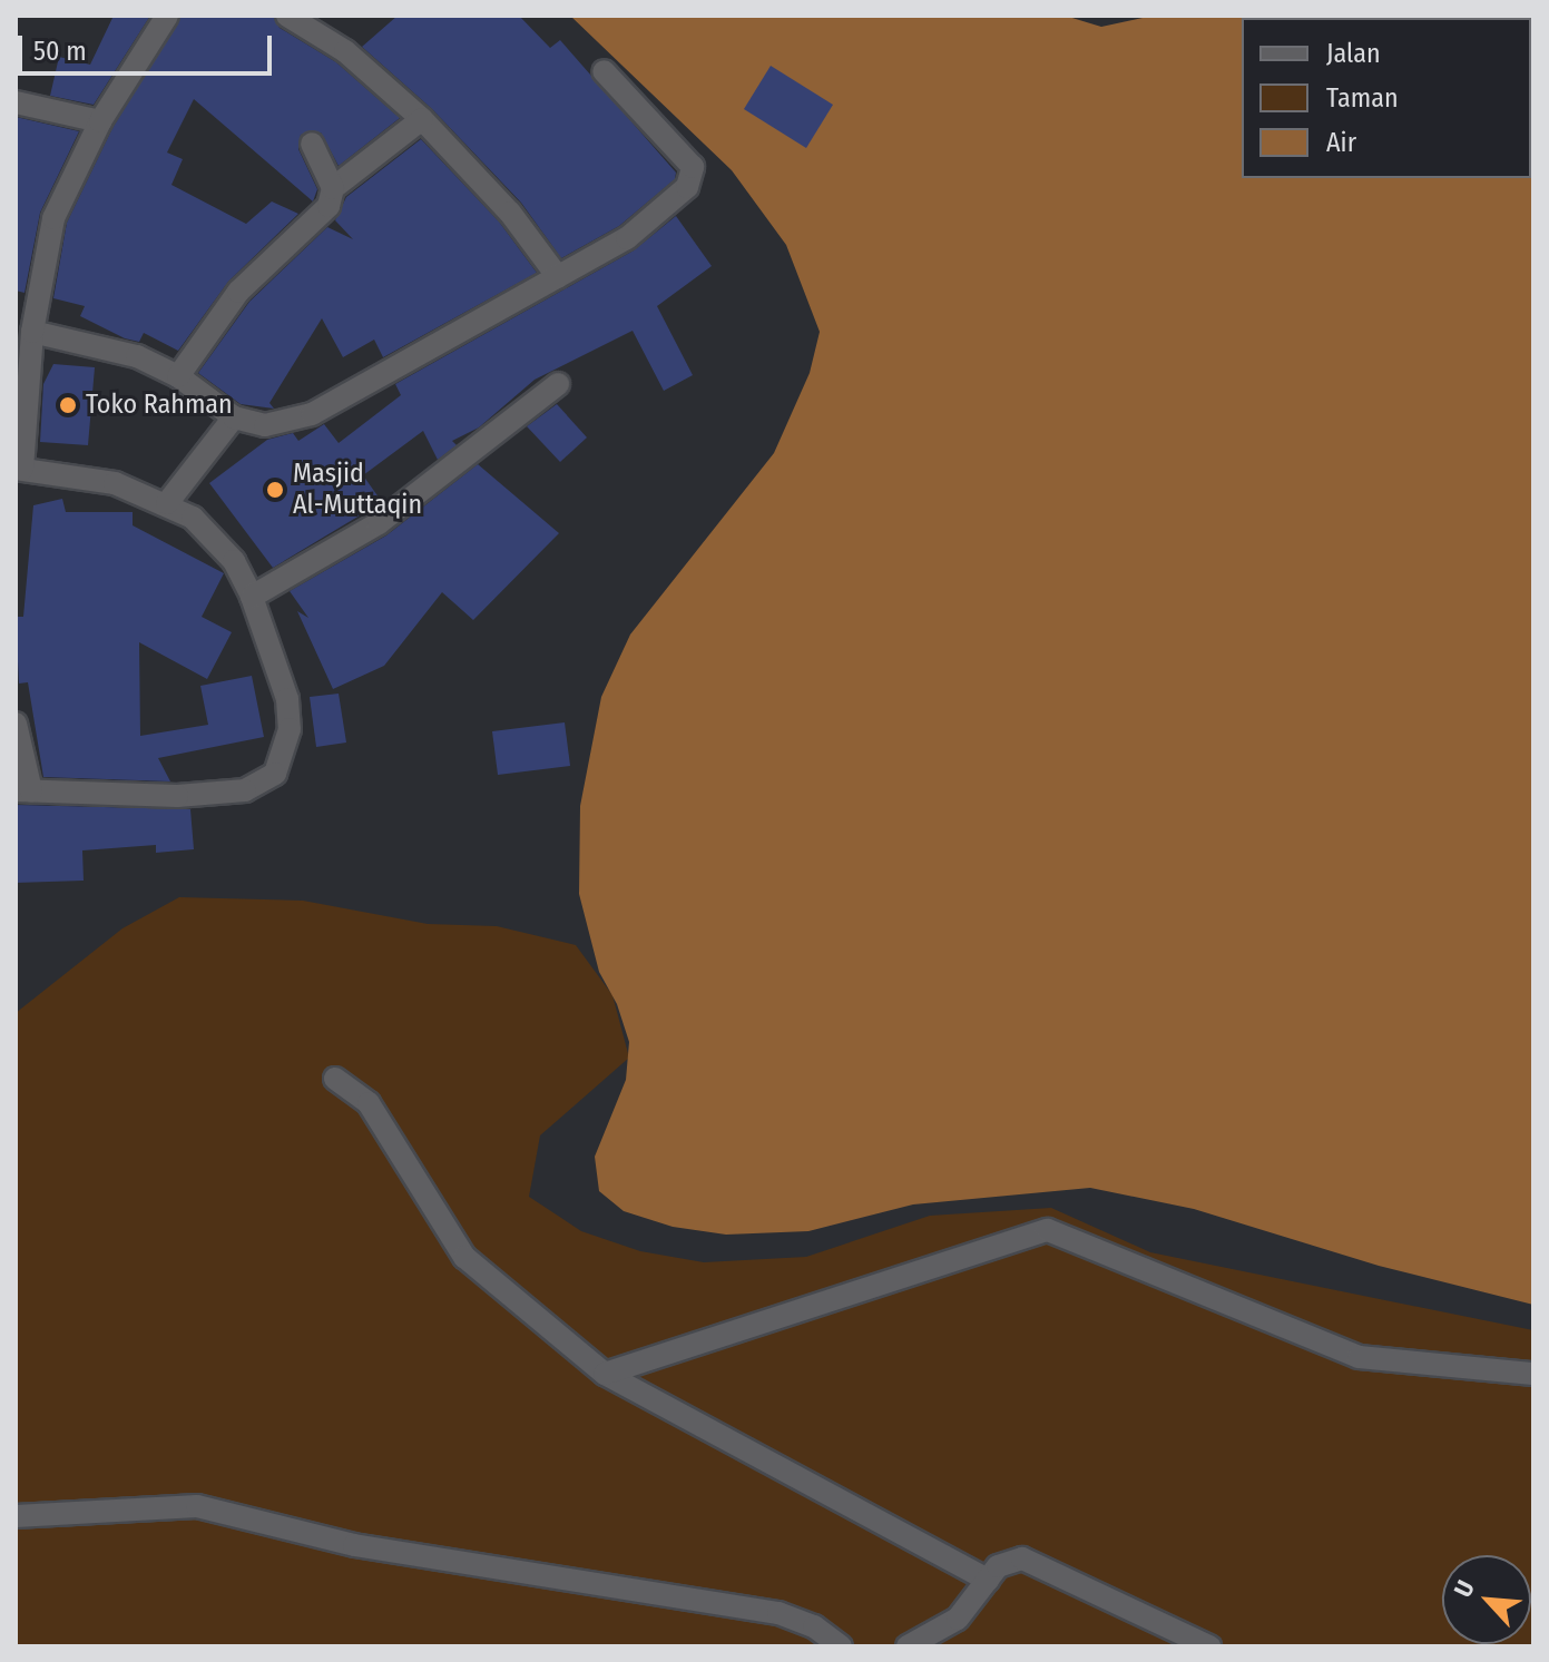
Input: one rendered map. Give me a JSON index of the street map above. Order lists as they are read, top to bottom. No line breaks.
{"places":["Toko Rahman","Masjid Al-Muttaqin"],"legend":["Jalan","Taman","Air"],"scale_bar":"50 m","north":"top left"}
